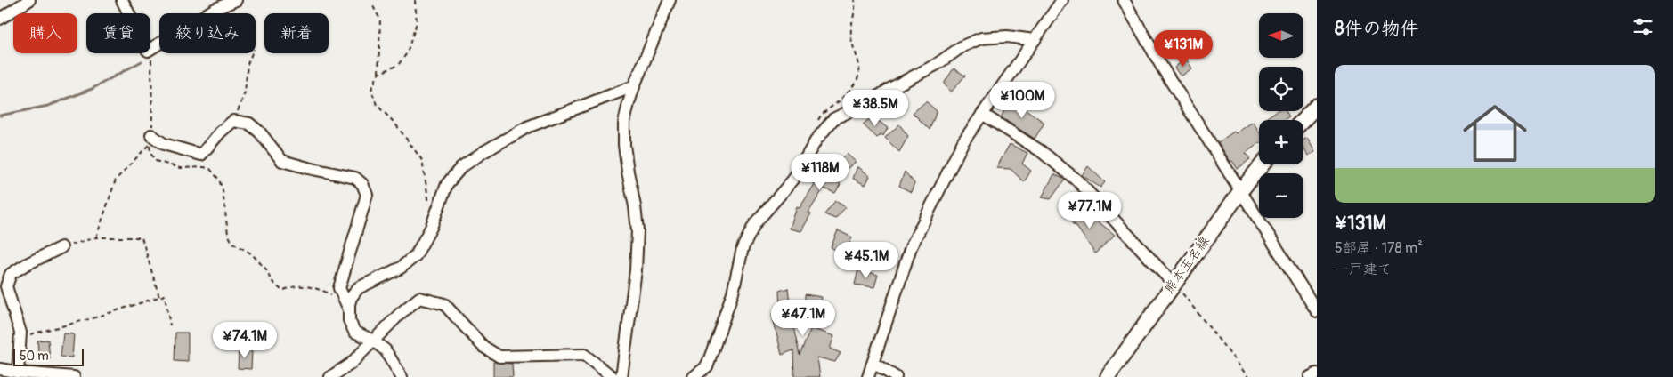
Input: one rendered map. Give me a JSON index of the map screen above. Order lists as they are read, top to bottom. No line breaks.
{"streets":{"main road":["熊本玉名線"]},"scale_bar":"50 m","north":"left","page":{"heading":"8件の物件","map_buttons":["+","−"],"chip":["購入","賃貸","絞り込み","新着"],"price":["¥131M","¥100M","¥38.5M","¥118M","¥77.1M","¥45.1M","¥47.1M","¥74.1M"],"list":[{"name":"¥131M","note":"5部屋 · 178 m² · 一戸建て"}],"scale":"50 m"}}
